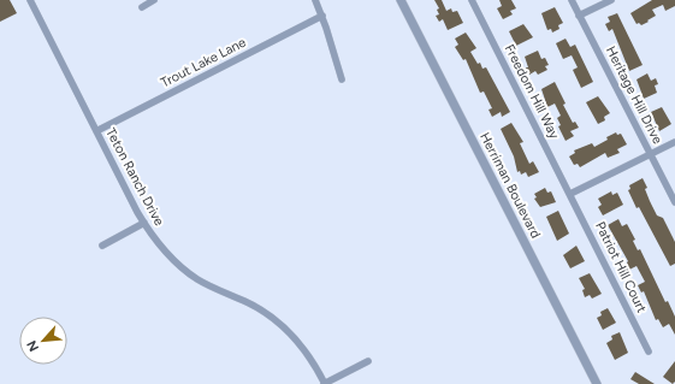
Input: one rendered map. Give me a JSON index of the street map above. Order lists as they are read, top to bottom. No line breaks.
{"streets":{"street":["Trout Lake Lane","Freedom Hill Way","Heritage Hill Drive","Teton Ranch Drive","Herriman Boulevard","Patriot Hill Court"]},"crossings":[["Trout Lake Lane","Teton Ranch Drive"],["Freedom Hill Way","Patriot Hill Court"]],"north":"bottom left"}
